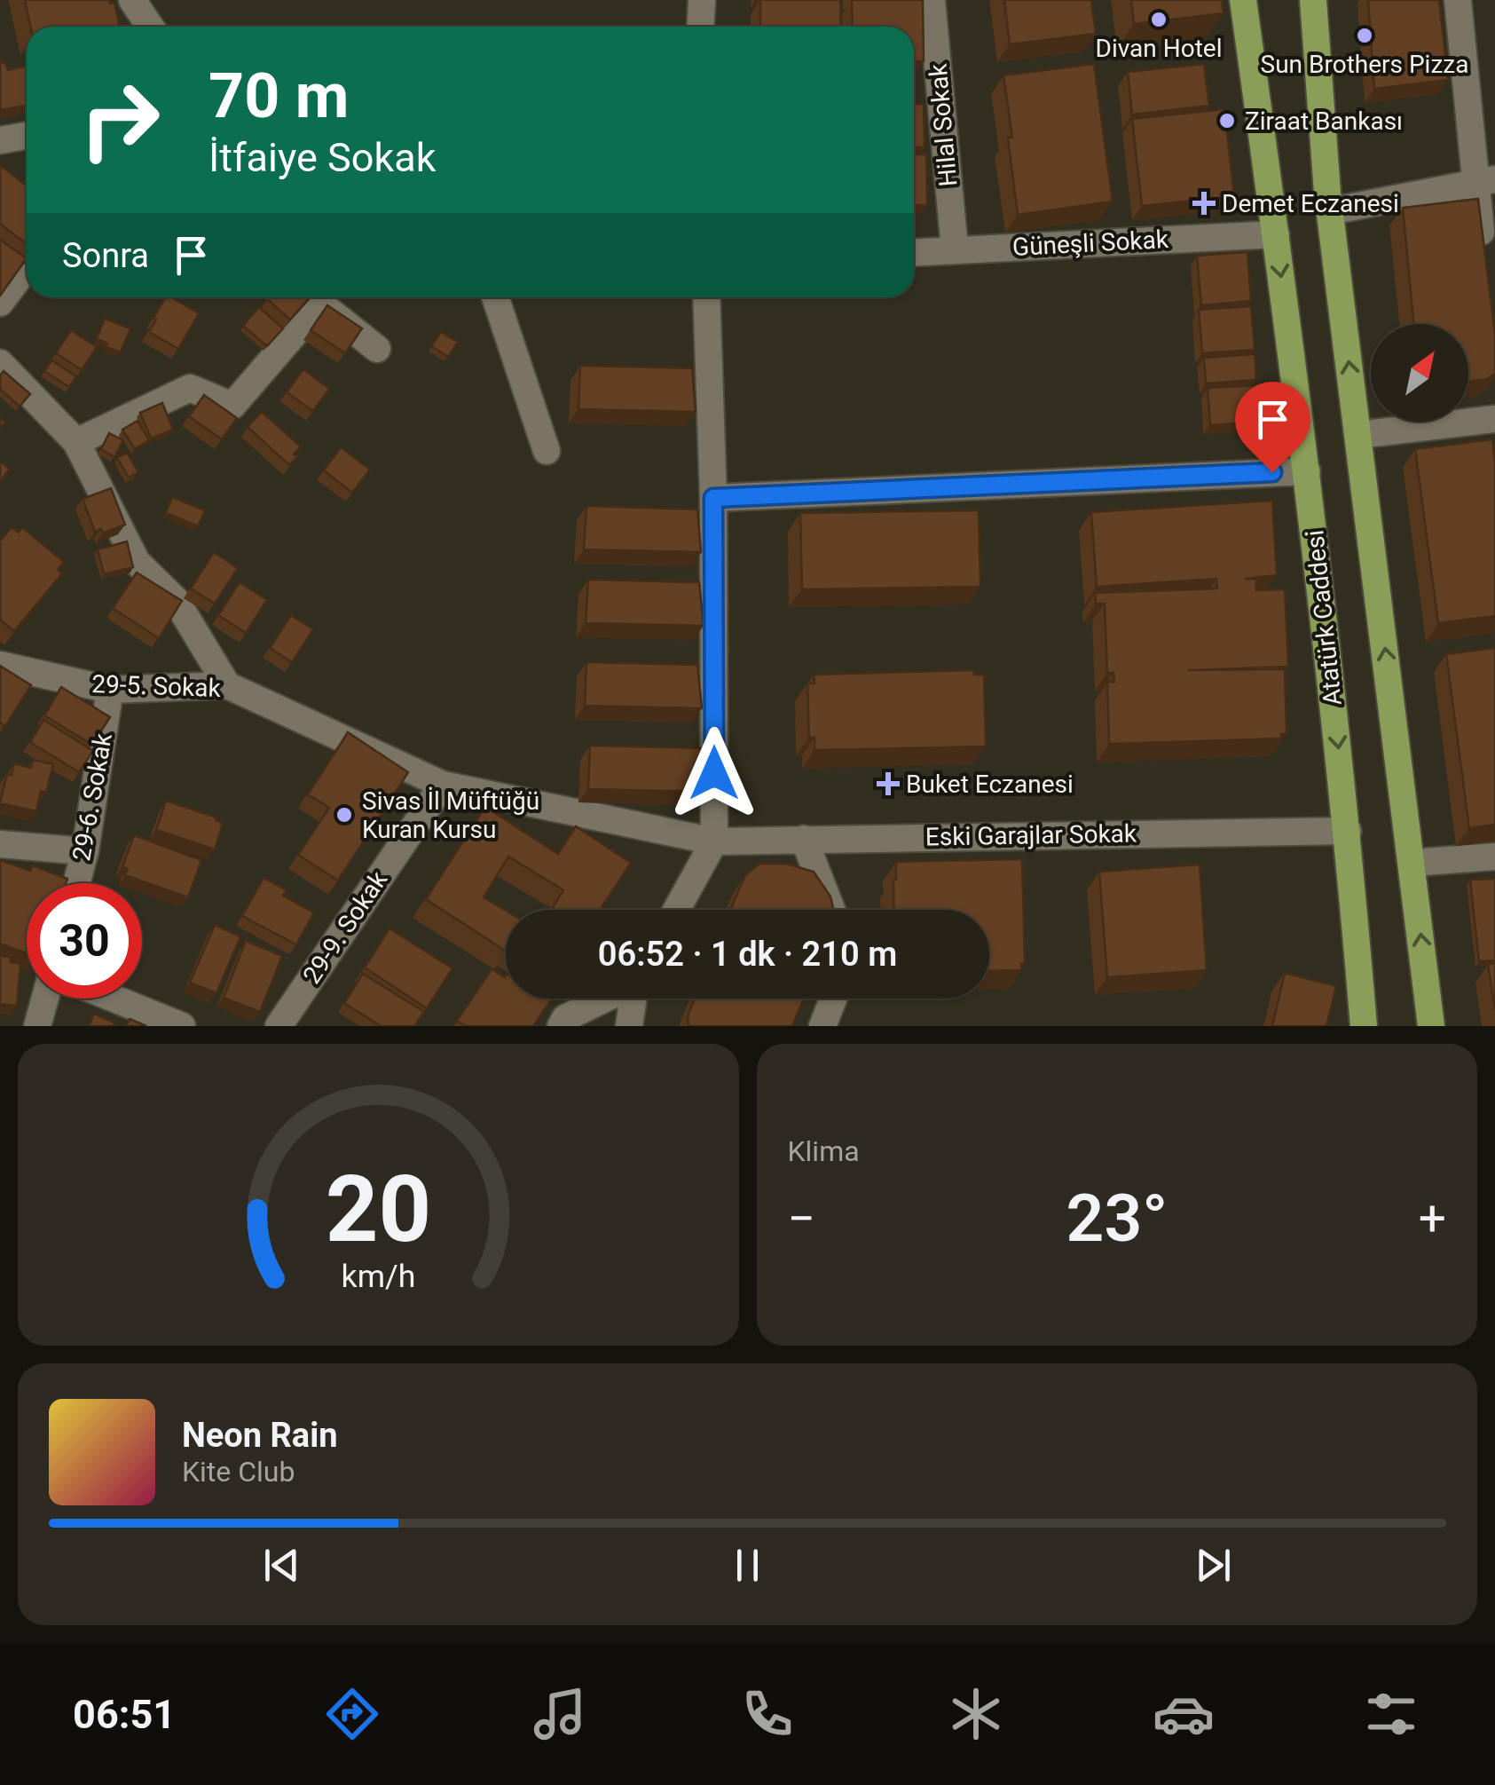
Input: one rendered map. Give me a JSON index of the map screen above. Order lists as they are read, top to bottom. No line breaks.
{"streets":{"main road":["Atatürk Caddesi"],"street":["Hilal Sokak","Güneşli Sokak","29-5. Sokak","29-6. Sokak","Eski Garajlar Sokak","29-9. Sokak"]},"crossings":[["Hilal Sokak","Güneşli Sokak"],["Güneşli Sokak","Atatürk Caddesi"],["Atatürk Caddesi","Eski Garajlar Sokak"],["29-5. Sokak","29-6. Sokak"],["29-5. Sokak","Eski Garajlar Sokak"],["29-5. Sokak","29-9. Sokak"]],"places":{"other":["Divan Hotel","Sun Brothers Pizza","Ziraat Bankası","Sivas İl Müftüğü Kuran Kursu"],"health":["Demet Eczanesi","Buket Eczanesi"]},"north":"top right","page":{"turn":["70 m","İtfaiye Sokak"],"then":"Sonra","limit":"30","trip":"06:52 · 1 dk · 210 m","tile":"Klima","heat":["−","23°","+"],"song":["Neon Rain","Kite Club"],"tabs":"06:51","gauge":["20","km/h"]}}
